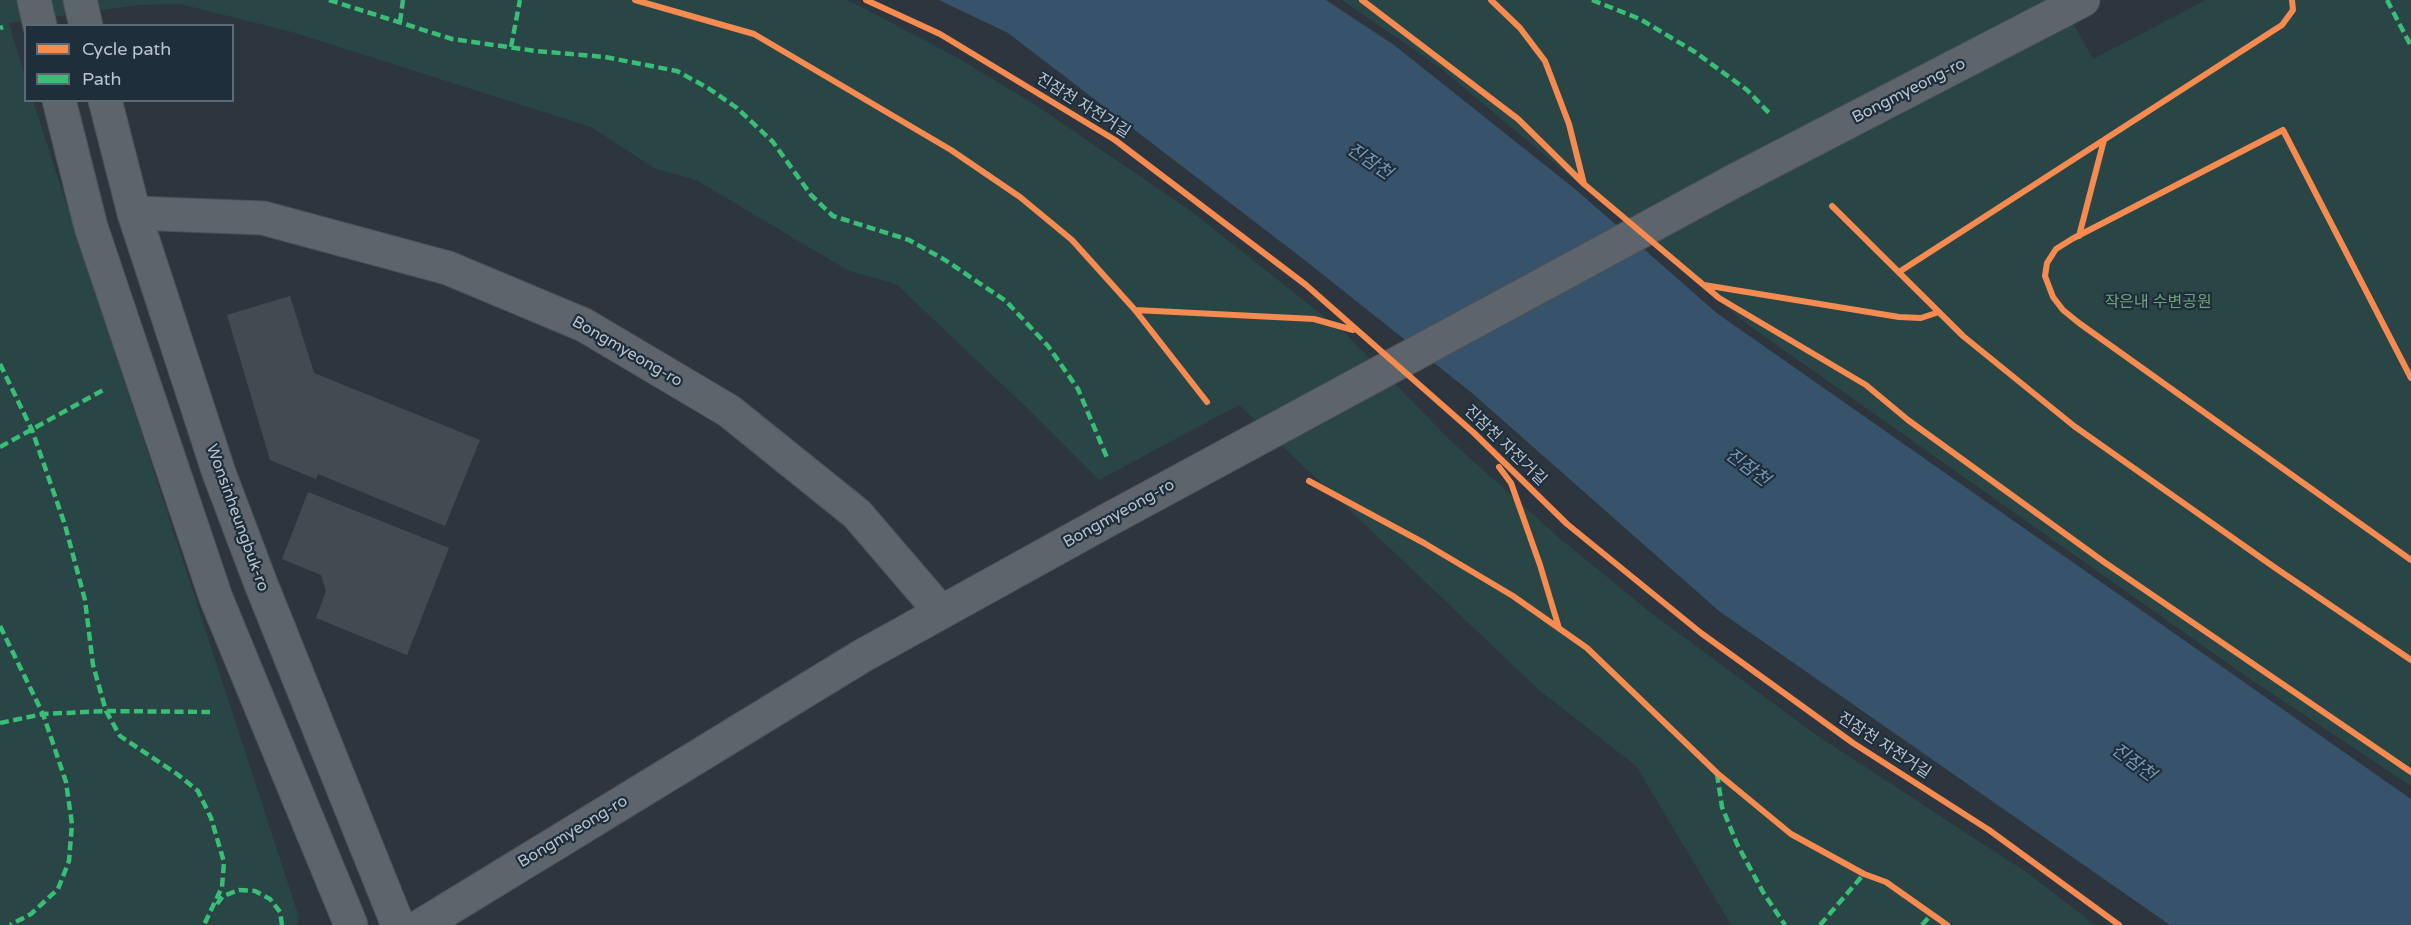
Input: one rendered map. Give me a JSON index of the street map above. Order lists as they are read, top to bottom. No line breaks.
{"streets":{"street":["Bongmyeong-ro","Wonsinheungbuk-ro"],"cycle path":["진잠천 자전거길"]},"crossings":[["Bongmyeong-ro","Wonsinheungbuk-ro"]],"water":["진잠천"],"parks":["작은내 수변공원"],"legend":["Cycle path","Path"]}
